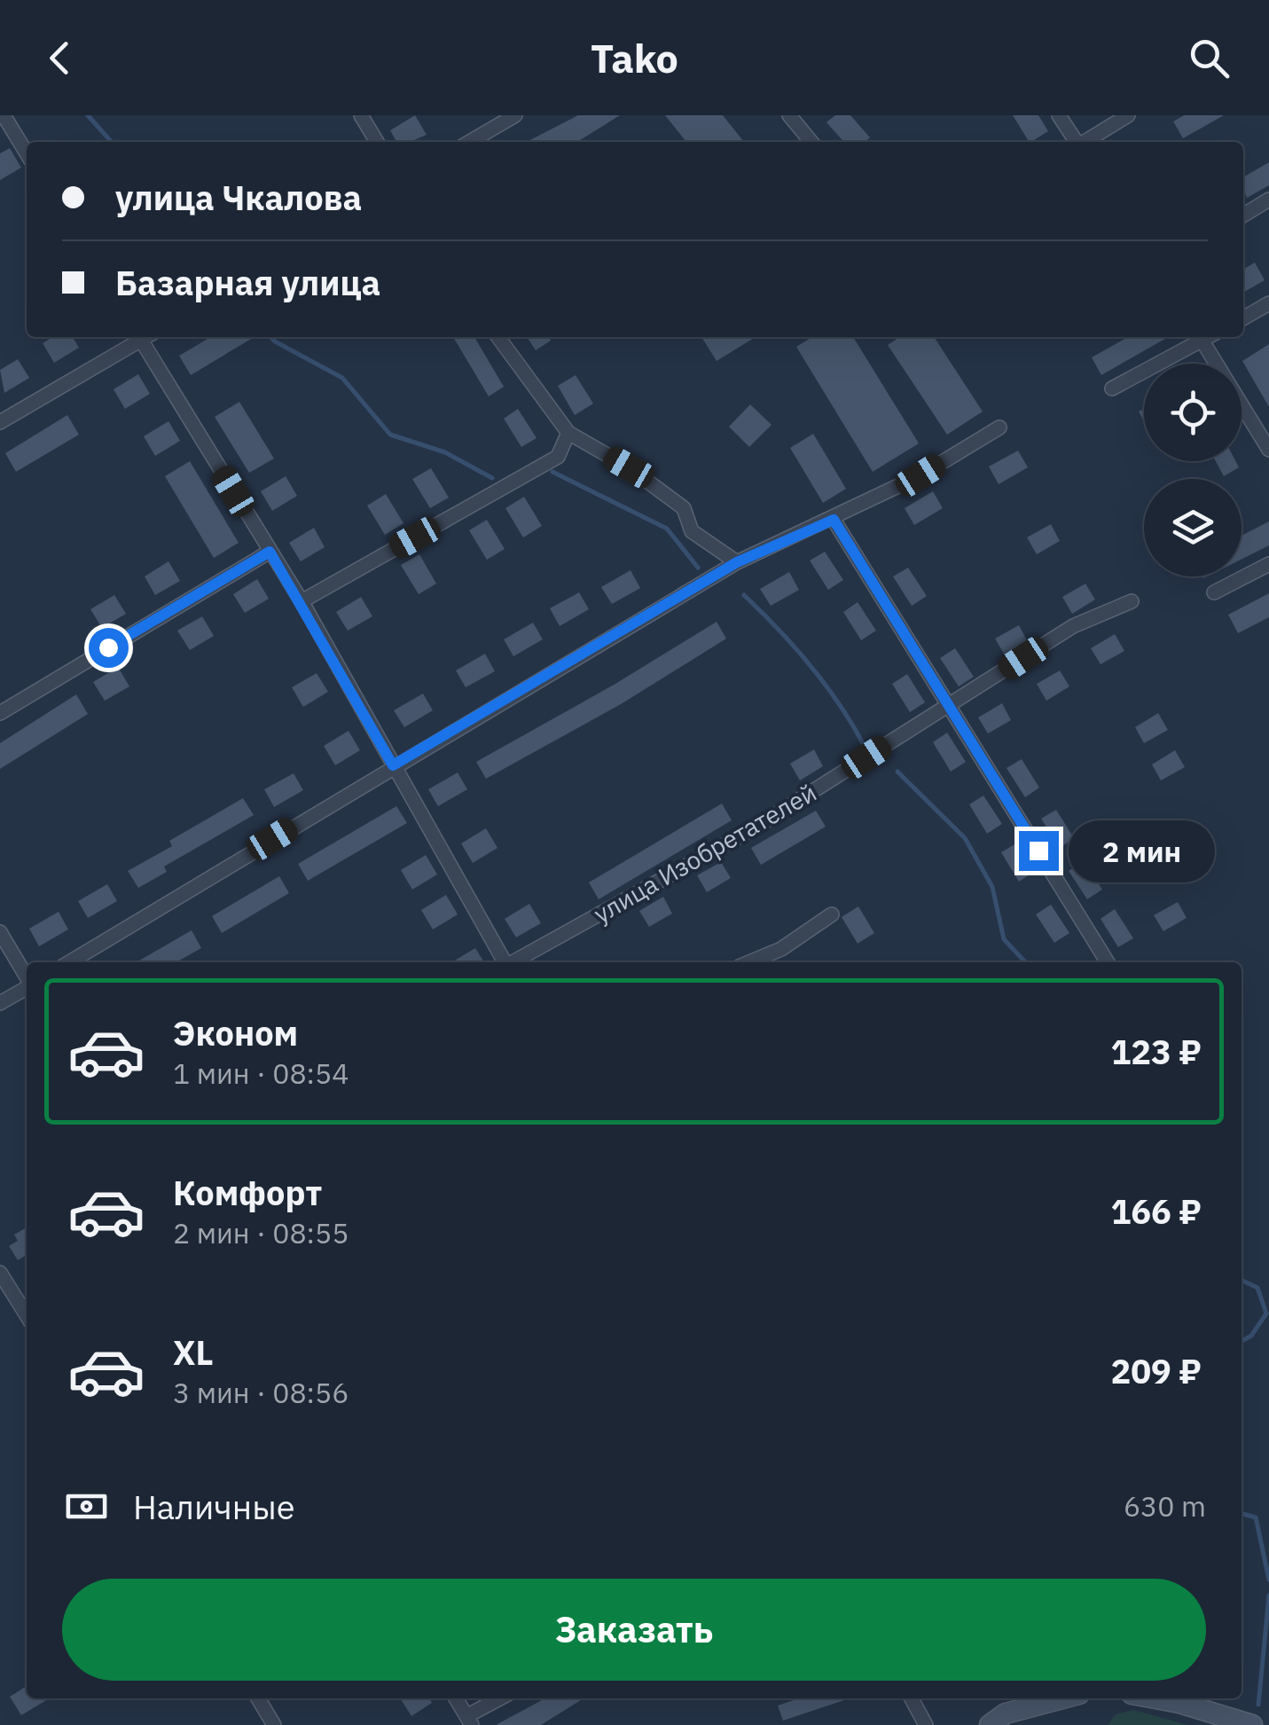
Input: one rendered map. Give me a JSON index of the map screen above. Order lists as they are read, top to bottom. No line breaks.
{"streets":{"street":["улица Изобретателей"]},"page":{"header":"Tako","banner":["улица Чкалова","Базарная улица"],"bubble":"2 мин","list":[{"name":"Эконом","note":"1 мин · 08:54","value":"123 ₽"},{"name":"Комфорт","note":"2 мин · 08:55","value":"166 ₽"},{"name":"XL","note":"3 мин · 08:56","value":"209 ₽"}],"pay":["Наличные","630 m"],"buttons":"Заказать"}}
